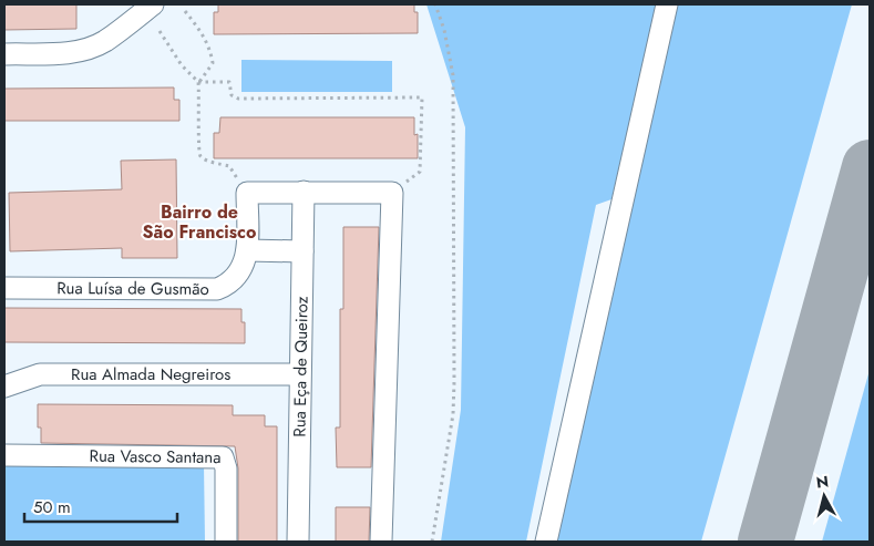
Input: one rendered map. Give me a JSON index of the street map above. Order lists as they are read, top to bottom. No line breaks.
{"streets":{"street":["Rua Luísa de Gusmão","Rua Eça de Queiroz","Rua Almada Negreiros","Rua Vasco Santana"]},"crossings":[["Rua Eça de Queiroz","Rua Almada Negreiros"]],"districts":["Bairro de São Francisco"],"scale_bar":"50 m","north":"top"}
